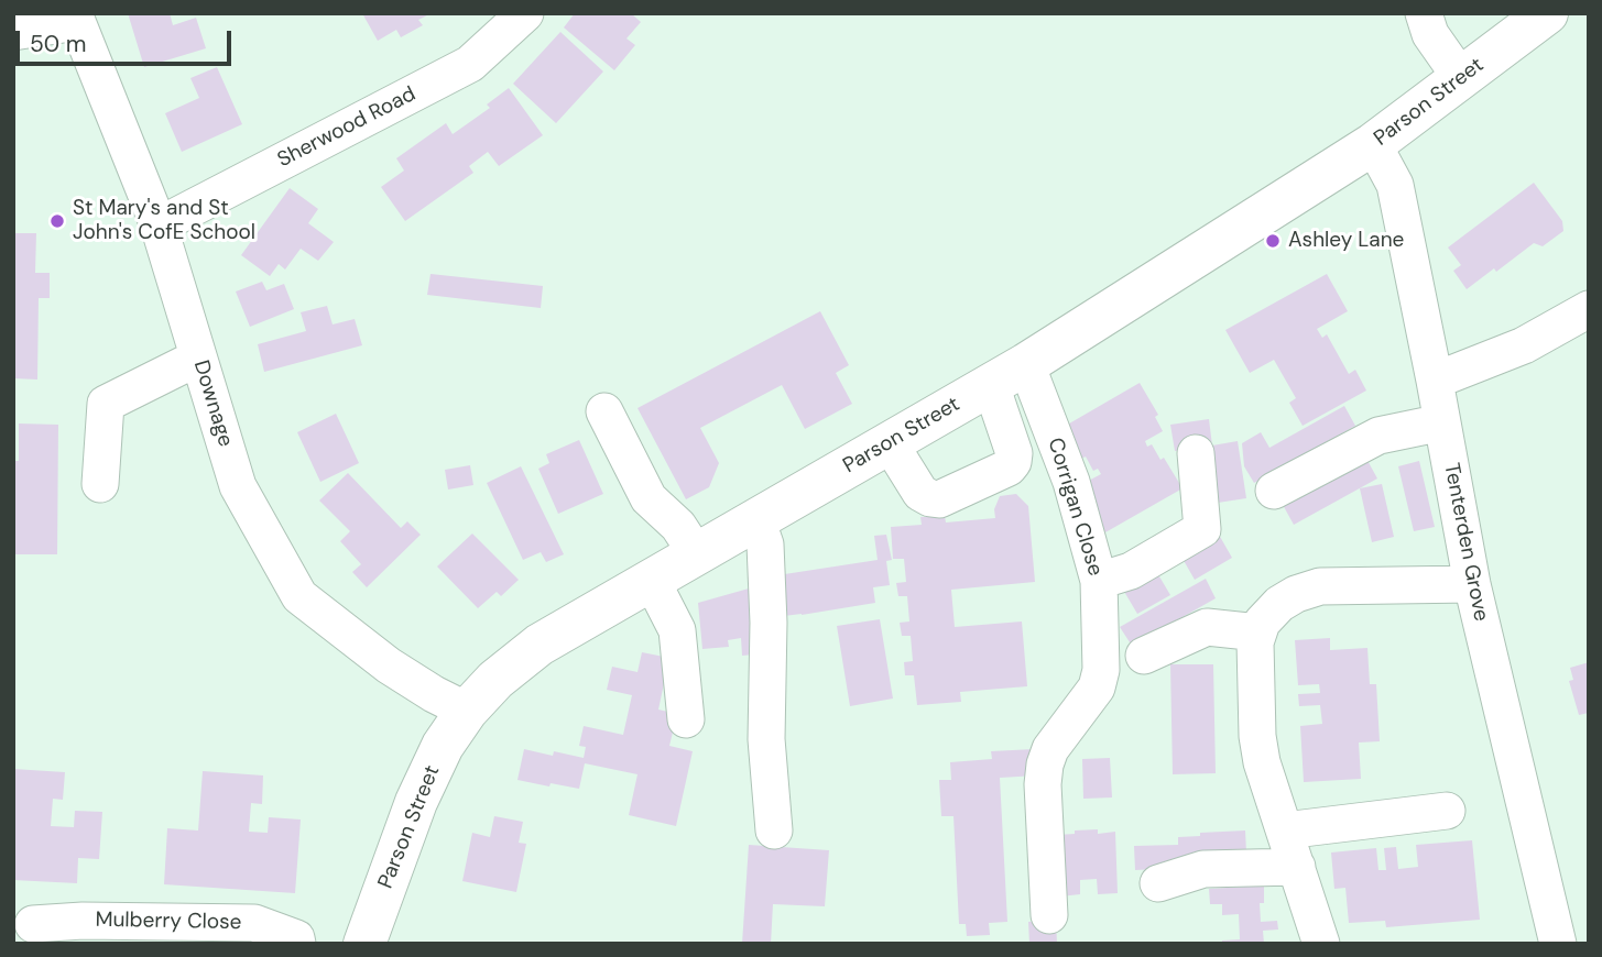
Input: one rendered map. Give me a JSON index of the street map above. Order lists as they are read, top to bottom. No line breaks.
{"streets":{"main road":["Parson Street"],"street":["Sherwood Road","Downage","Corrigan Close","Tenterden Grove","Mulberry Close"]},"crossings":[["Parson Street","Downage"],["Parson Street","Corrigan Close"],["Parson Street","Tenterden Grove"],["Sherwood Road","Downage"]],"places":["St Mary's and St John's CofE School","Ashley Lane"],"scale_bar":"50 m"}
